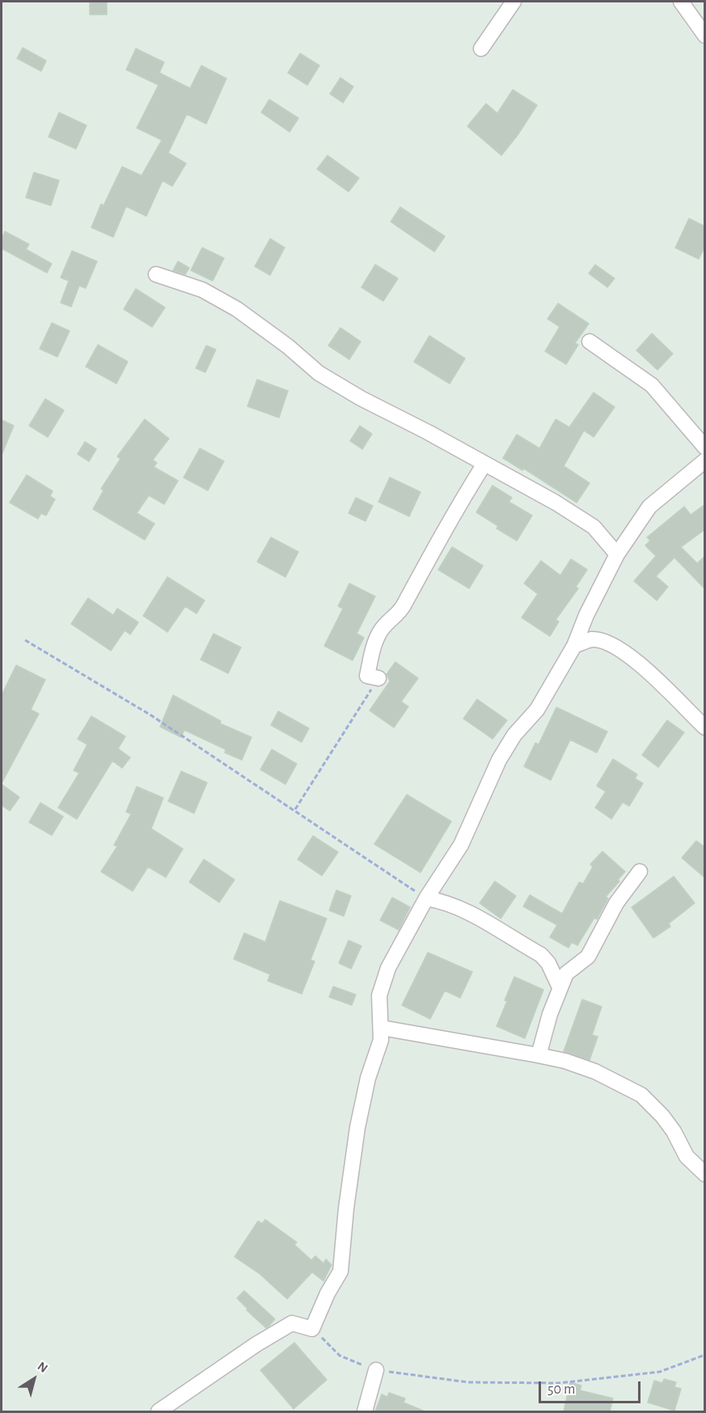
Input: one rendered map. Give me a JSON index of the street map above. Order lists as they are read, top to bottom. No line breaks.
{"scale_bar":"50 m","north":"top right"}
